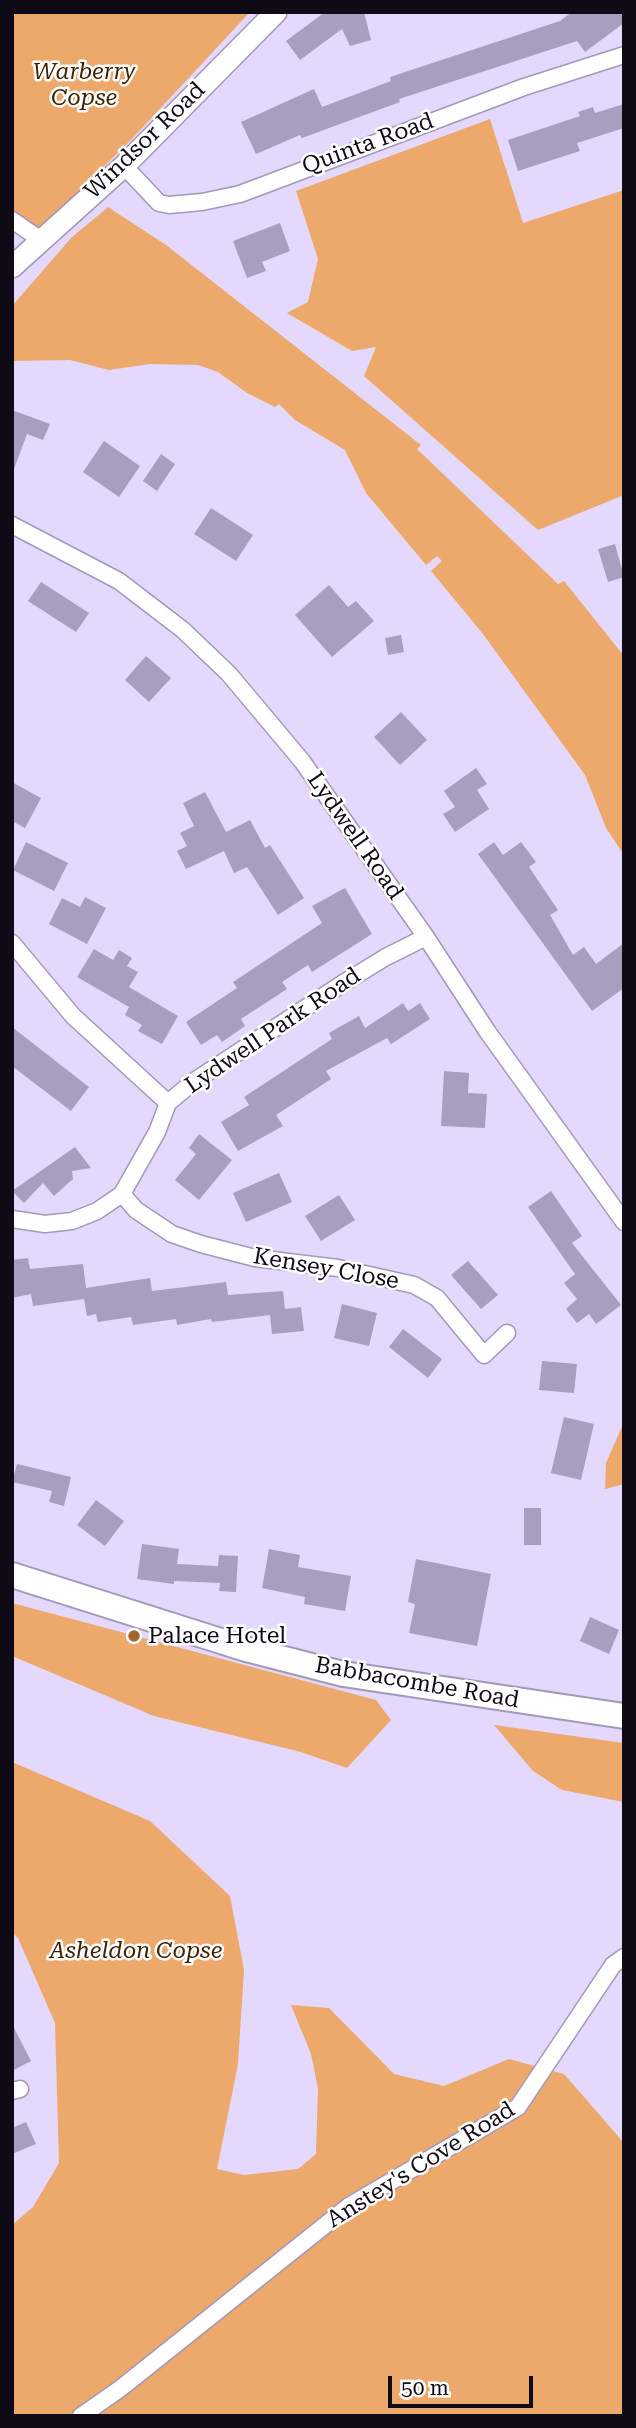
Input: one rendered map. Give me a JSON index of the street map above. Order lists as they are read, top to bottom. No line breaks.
{"streets":{"main road":["Babbacombe Road"],"street":["Windsor Road","Quinta Road","Lydwell Road","Lydwell Park Road","Kensey Close","Anstey's Cove Road"]},"crossings":[["Windsor Road","Quinta Road"],["Lydwell Road","Lydwell Park Road"],["Lydwell Park Road","Kensey Close"]],"parks":["Warberry Copse","Asheldon Copse"],"places":["Palace Hotel"],"scale_bar":"50 m"}
